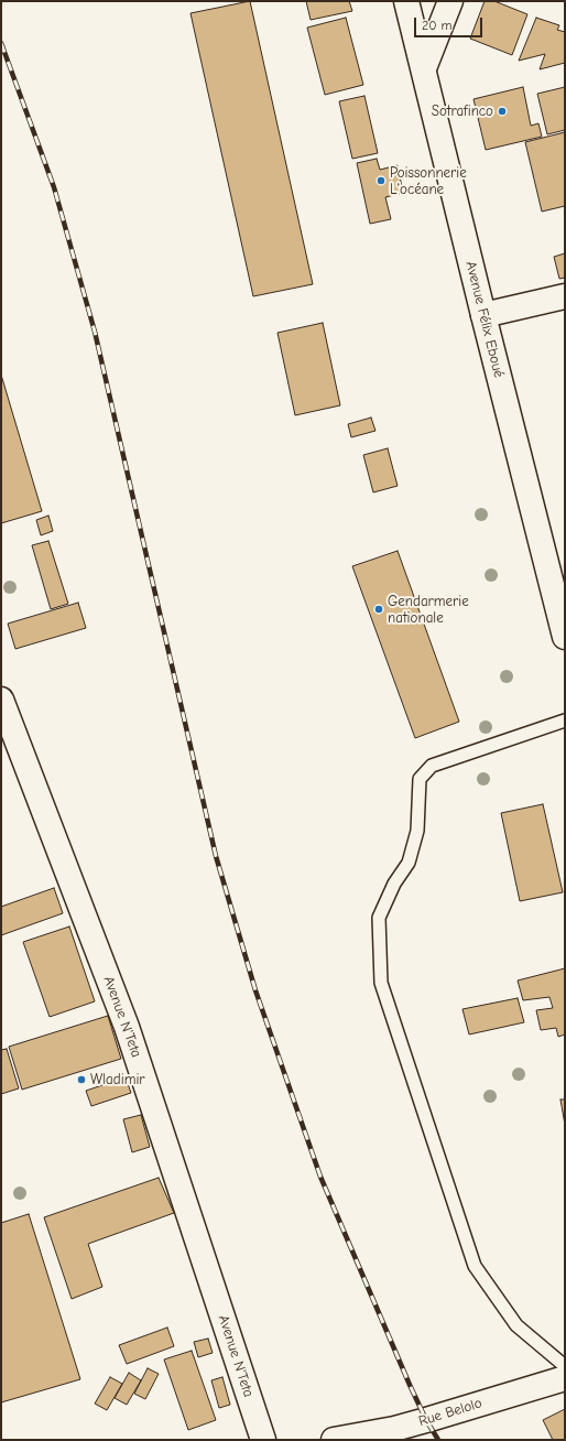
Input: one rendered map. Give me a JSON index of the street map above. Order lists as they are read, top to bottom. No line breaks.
{"streets":{"street":["Avenue Félix Eboué","Avenue N'Teta","Rue Belolo"]},"places":["Sotrafinco","Poissonnerie L'océane","Gendarmerie nationale","Wladimir"],"scale_bar":"20 m"}
